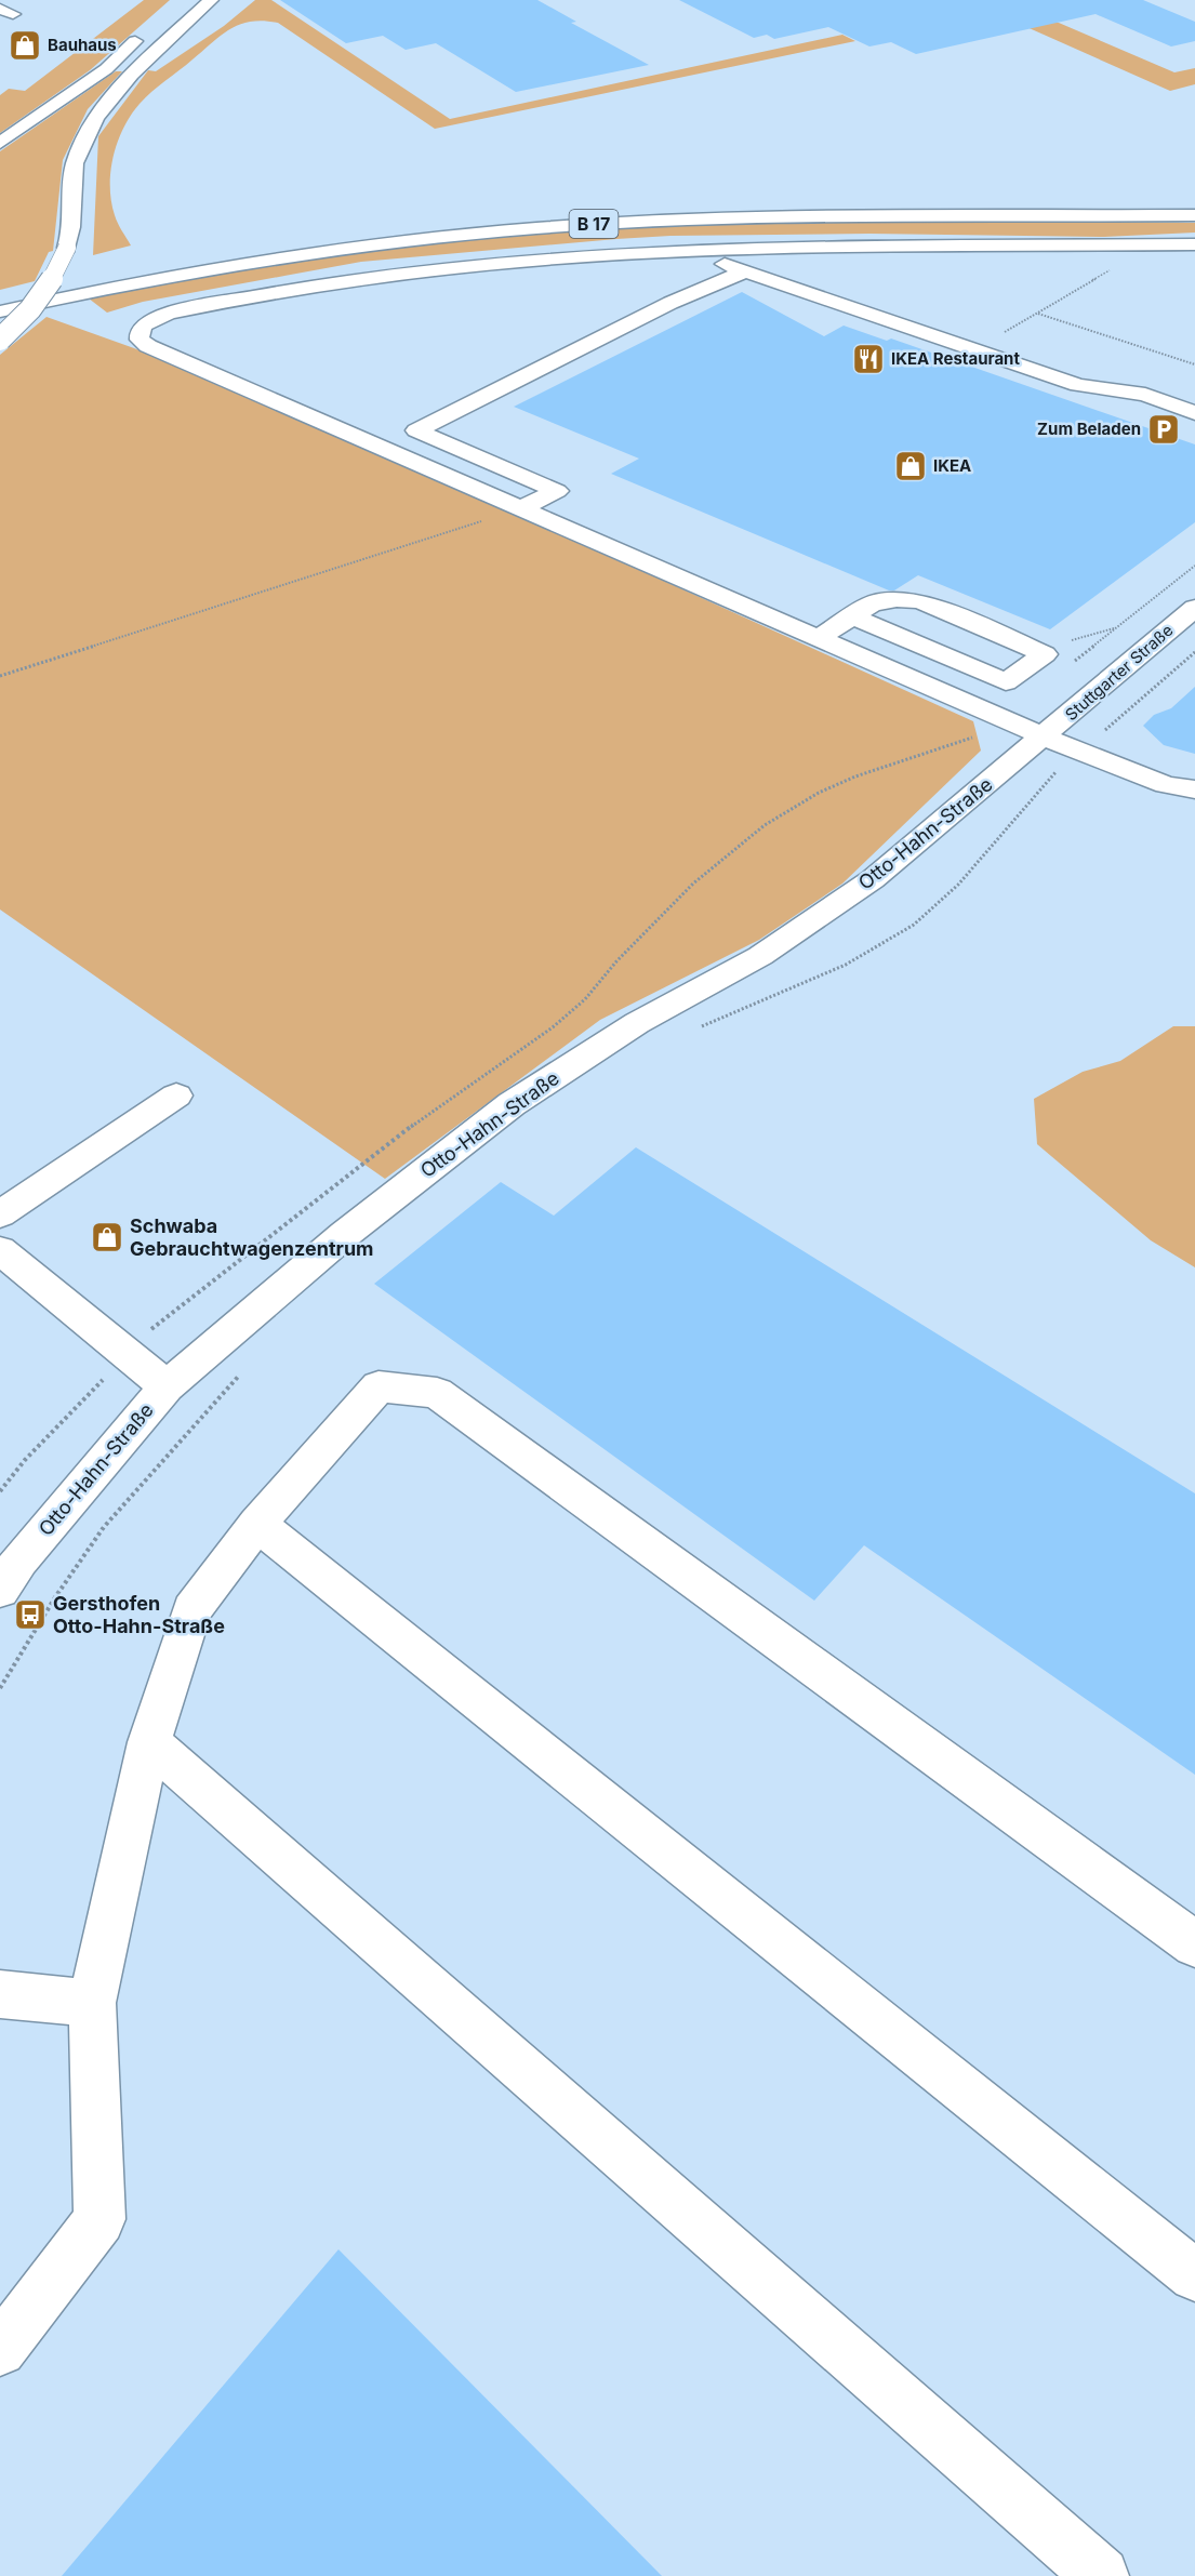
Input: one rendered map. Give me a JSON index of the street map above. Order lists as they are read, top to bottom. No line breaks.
{"streets":{"main road":["B 17","Stuttgarter Straße","Otto-Hahn-Straße"]},"crossings":[["Stuttgarter Straße","Otto-Hahn-Straße"]],"places":{"shop":["Bauhaus","IKEA","Schwaba Gebrauchtwagenzentrum"],"restaurant":["IKEA Restaurant"],"parking":["Zum Beladen"],"bus stop":["Gersthofen Otto-Hahn-Straße"]}}
